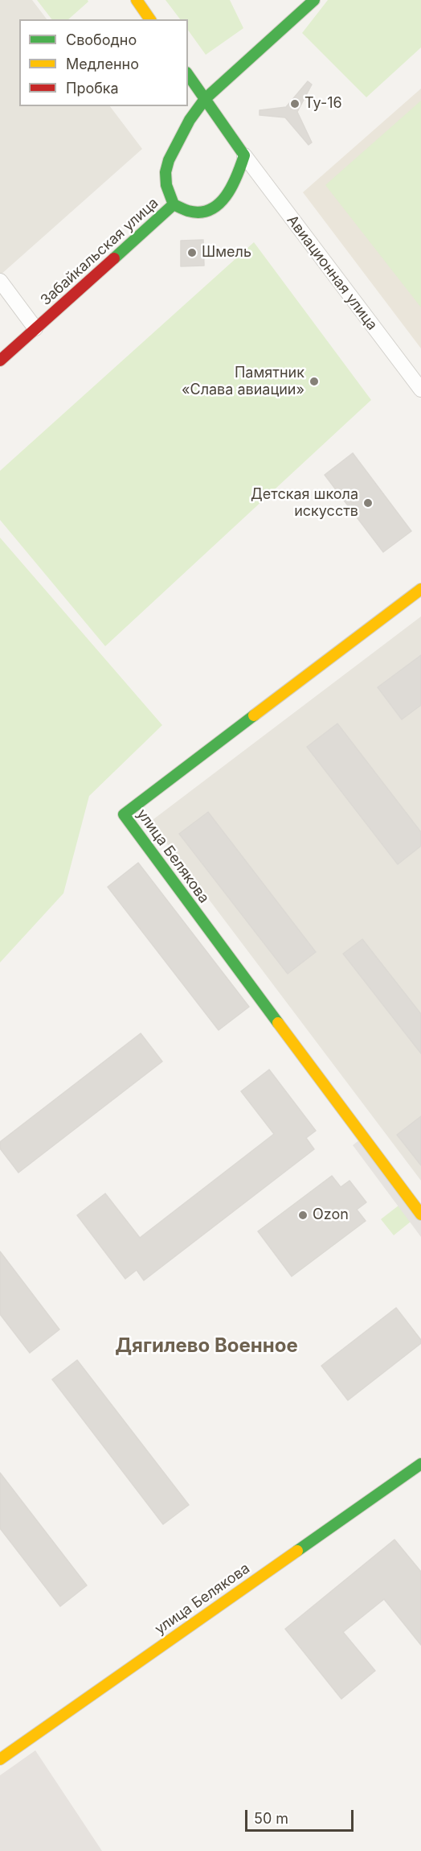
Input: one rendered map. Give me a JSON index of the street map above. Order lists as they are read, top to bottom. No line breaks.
{"streets":{"street":["Забайкальская улица","Авиационная улица","улица Белякова"]},"crossings":[["Забайкальская улица","Авиационная улица"]],"districts":["Дягилево Военное"],"places":["Ту-16","Шмель","Памятник «Слава авиации»","Детская школа искусств","Ozon"],"legend":["Свободно","Медленно","Пробка"],"scale_bar":"50 m"}
